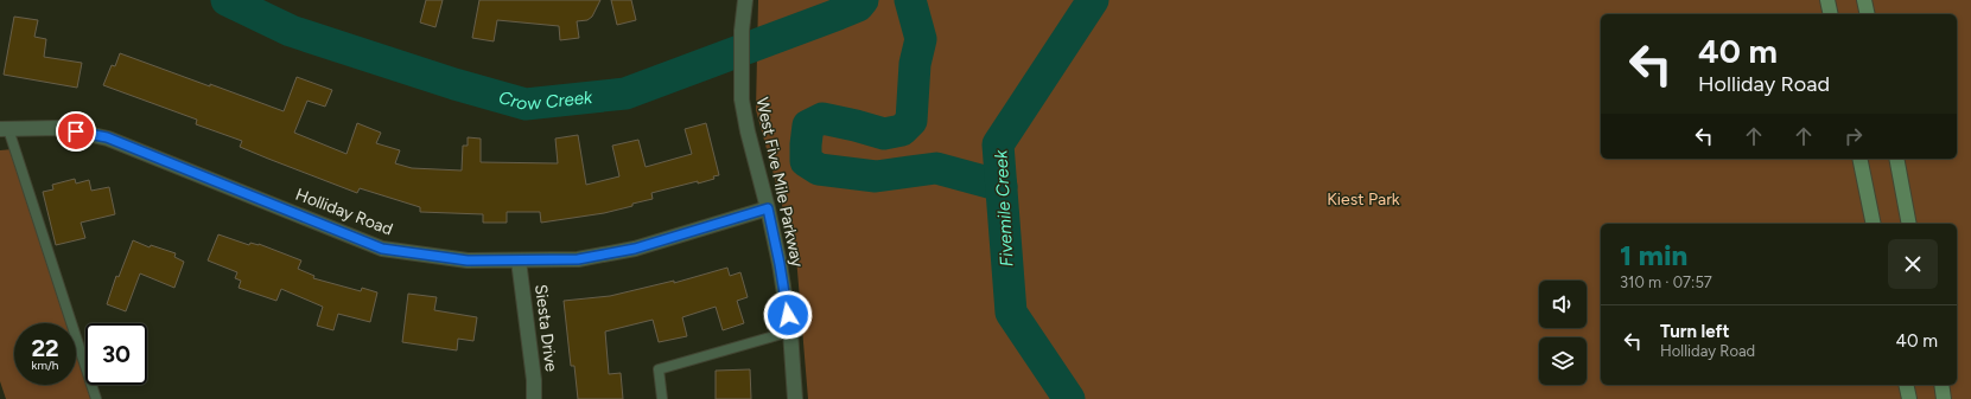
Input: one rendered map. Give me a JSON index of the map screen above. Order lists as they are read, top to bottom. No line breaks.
{"streets":{"street":["West Five Mile Parkway","Holliday Road","Siesta Drive"]},"crossings":[["West Five Mile Parkway","Holliday Road"],["Holliday Road","Siesta Drive"]],"water":["Crow Creek","Fivemile Creek"],"parks":["Kiest Park"],"page":{"turn":["40 m","Holliday Road"],"heading":["1 min","310 m · 07:57"],"list":[{"name":"Turn left","note":"Holliday Road","value":"40 m"}],"speed":"22 km/h","limit":"30"}}
